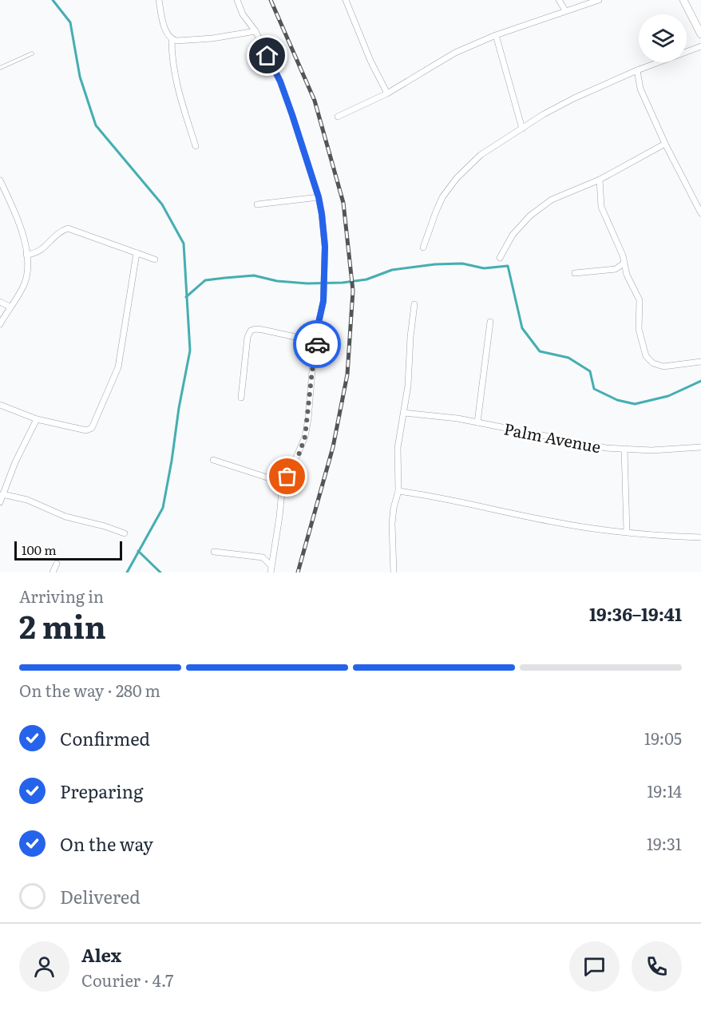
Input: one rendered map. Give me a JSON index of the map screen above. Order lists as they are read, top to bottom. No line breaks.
{"streets":{"street":["Palm Avenue"]},"scale_bar":"100 m","page":{"scale":"100 m","heading":["2 min","Arriving in","19:36–19:41"],"panel":["Alex","Courier · 4.7"],"bar":"On the way · 280 m","list":[["Confirmed","19:05"],["Preparing","19:14"],["On the way","19:31"],"Delivered"]}}
